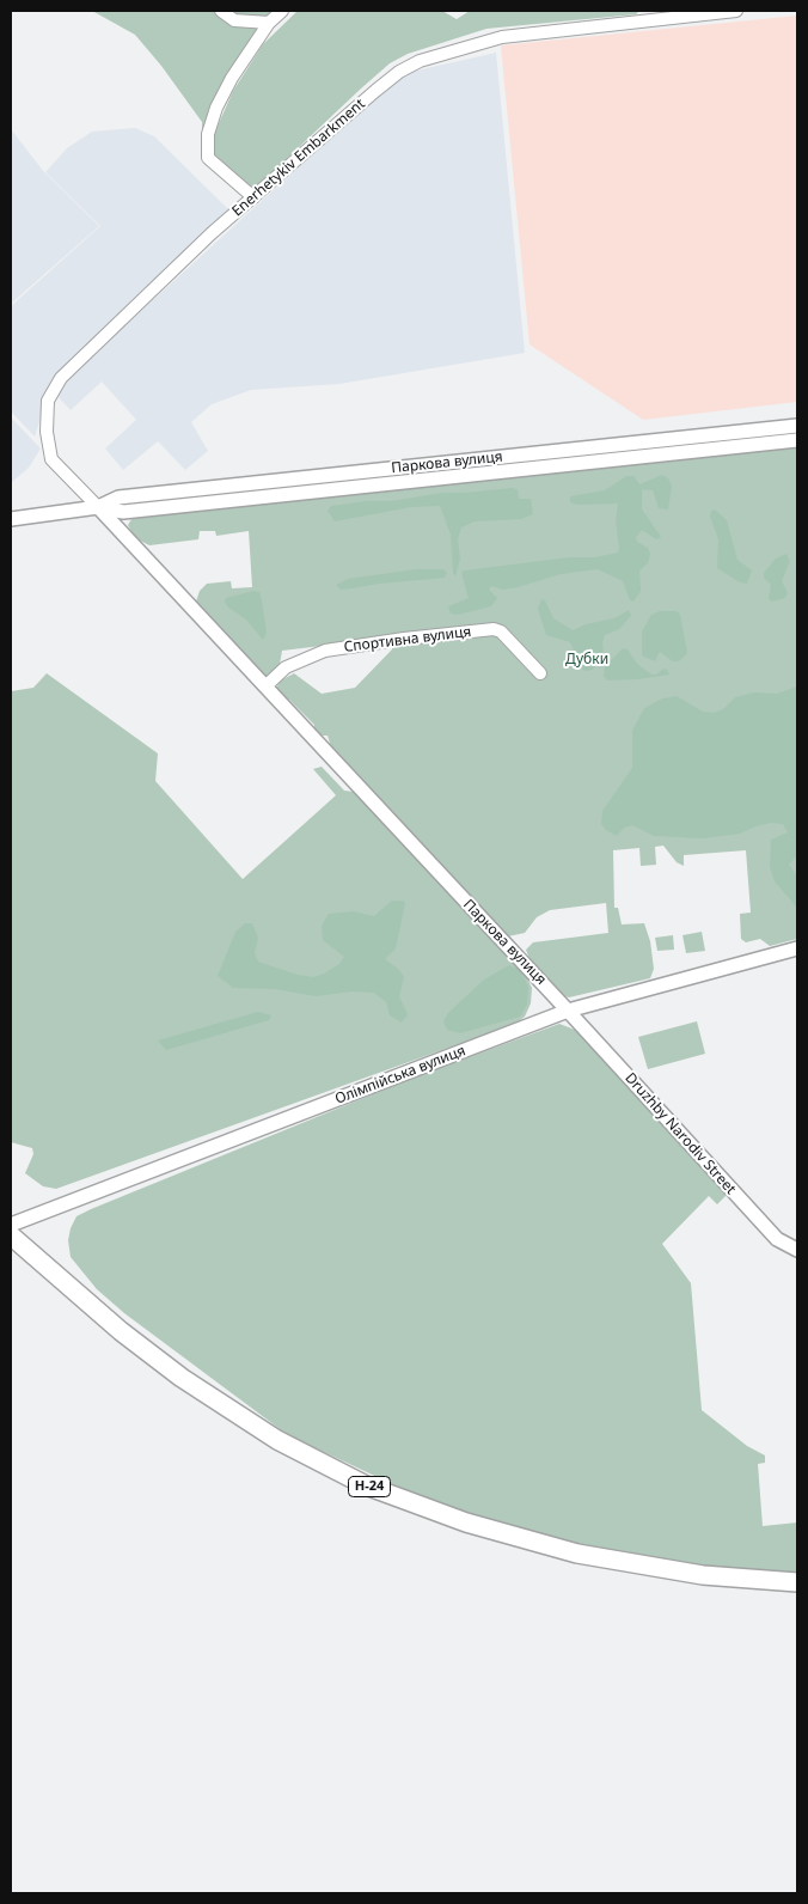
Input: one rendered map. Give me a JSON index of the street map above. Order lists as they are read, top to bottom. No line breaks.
{"streets":{"main road":["Н-24"],"street":["Enerhetykiv Embarkment","Паркова вулиця","Спортивна вулиця","Олімпійська вулиця","Druzhby Narodiv Street"]},"crossings":[["Enerhetykiv Embarkment","Паркова вулиця"],["Паркова вулиця","Спортивна вулиця"],["Паркова вулиця","Олімпійська вулиця"],["Паркова вулиця","Druzhby Narodiv Street"],["Олімпійська вулиця","Druzhby Narodiv Street"]],"parks":["Дубки"]}
